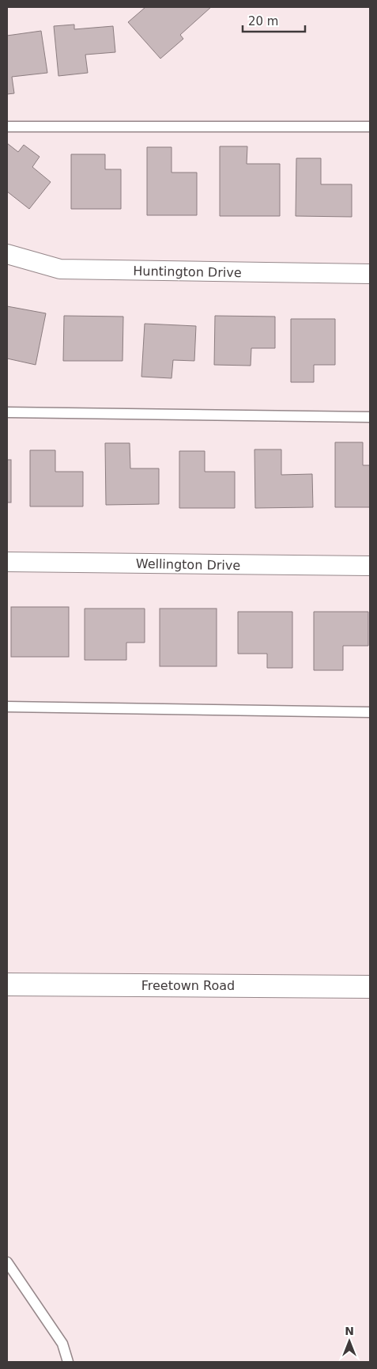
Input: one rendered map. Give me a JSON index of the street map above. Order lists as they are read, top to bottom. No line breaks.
{"streets":{"street":["Huntington Drive","Wellington Drive","Freetown Road"]},"scale_bar":"20 m","north":"top"}
